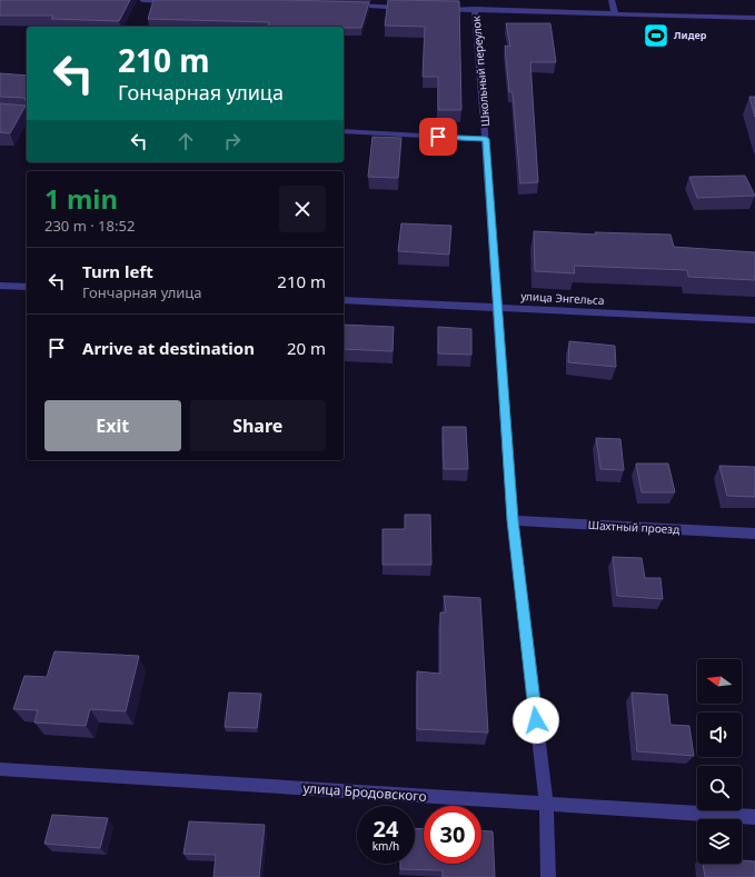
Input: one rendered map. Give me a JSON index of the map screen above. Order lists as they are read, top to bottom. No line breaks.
{"streets":{"street":["Школьный переулок","улица Энгельса","Шахтный проезд","улица Бродовского"]},"crossings":[["Школьный переулок","улица Энгельса"],["Школьный переулок","Шахтный проезд"],["Школьный переулок","улица Бродовского"]],"places":{"sports":["Лидер"]},"north":"left","page":{"turn":["210 m","Гончарная улица"],"heading":["1 min","230 m · 18:52"],"list":[{"name":"Turn left","note":"Гончарная улица","value":"210 m"},{"name":"Arrive at destination","value":"20 m"}],"buttons":["Exit","Share"],"speed":"24 km/h","limit":"30"}}
